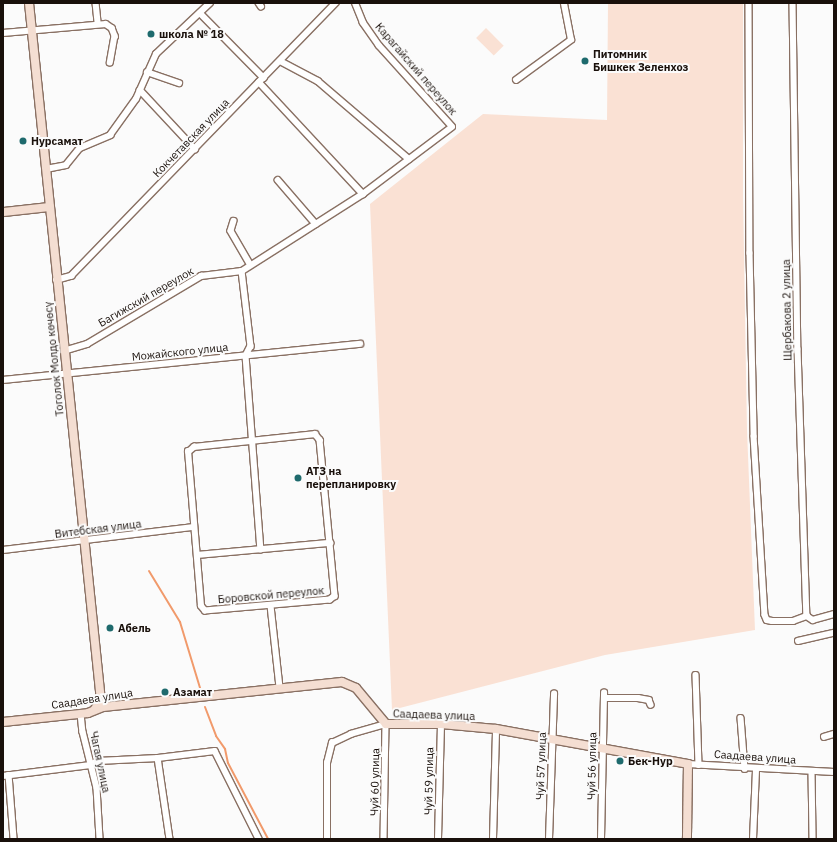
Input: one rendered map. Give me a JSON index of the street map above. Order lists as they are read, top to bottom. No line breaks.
{"streets":{"main road":["Тоголок Молдо көчөсү","Саадаева улица"],"street":["Карагайский переулок","Кокчетавская улица","Багижский переулок","Щербакова 2 улица","Можайского улица","Витебская улица","Боровской переулок","Чагая улица","Чуй 57 улица","Чуй 56 улица","Чуй 59 улица","Чуй 60 улица"]},"crossings":[["Карагайский переулок","Багижский переулок"],["Кокчетавская улица","Тоголок Молдо көчөсү"],["Багижский переулок","Тоголок Молдо көчөсү"],["Можайского улица","Тоголок Молдо көчөсү"],["Тоголок Молдо көчөсү","Витебская улица"],["Тоголок Молдо көчөсү","Саадаева улица"],["Витебская улица","Боровской переулок"],["Саадаева улица","Чагая улица"],["Саадаева улица","Чуй 57 улица"],["Саадаева улица","Чуй 56 улица"],["Саадаева улица","Чуй 59 улица"],["Саадаева улица","Чуй 60 улица"]],"places":["школа № 18","Питомник Бишкек Зеленхоз","Нурсамат","АТЗ на перепланировку","Абель","Азамат","Бек-Нур"]}
